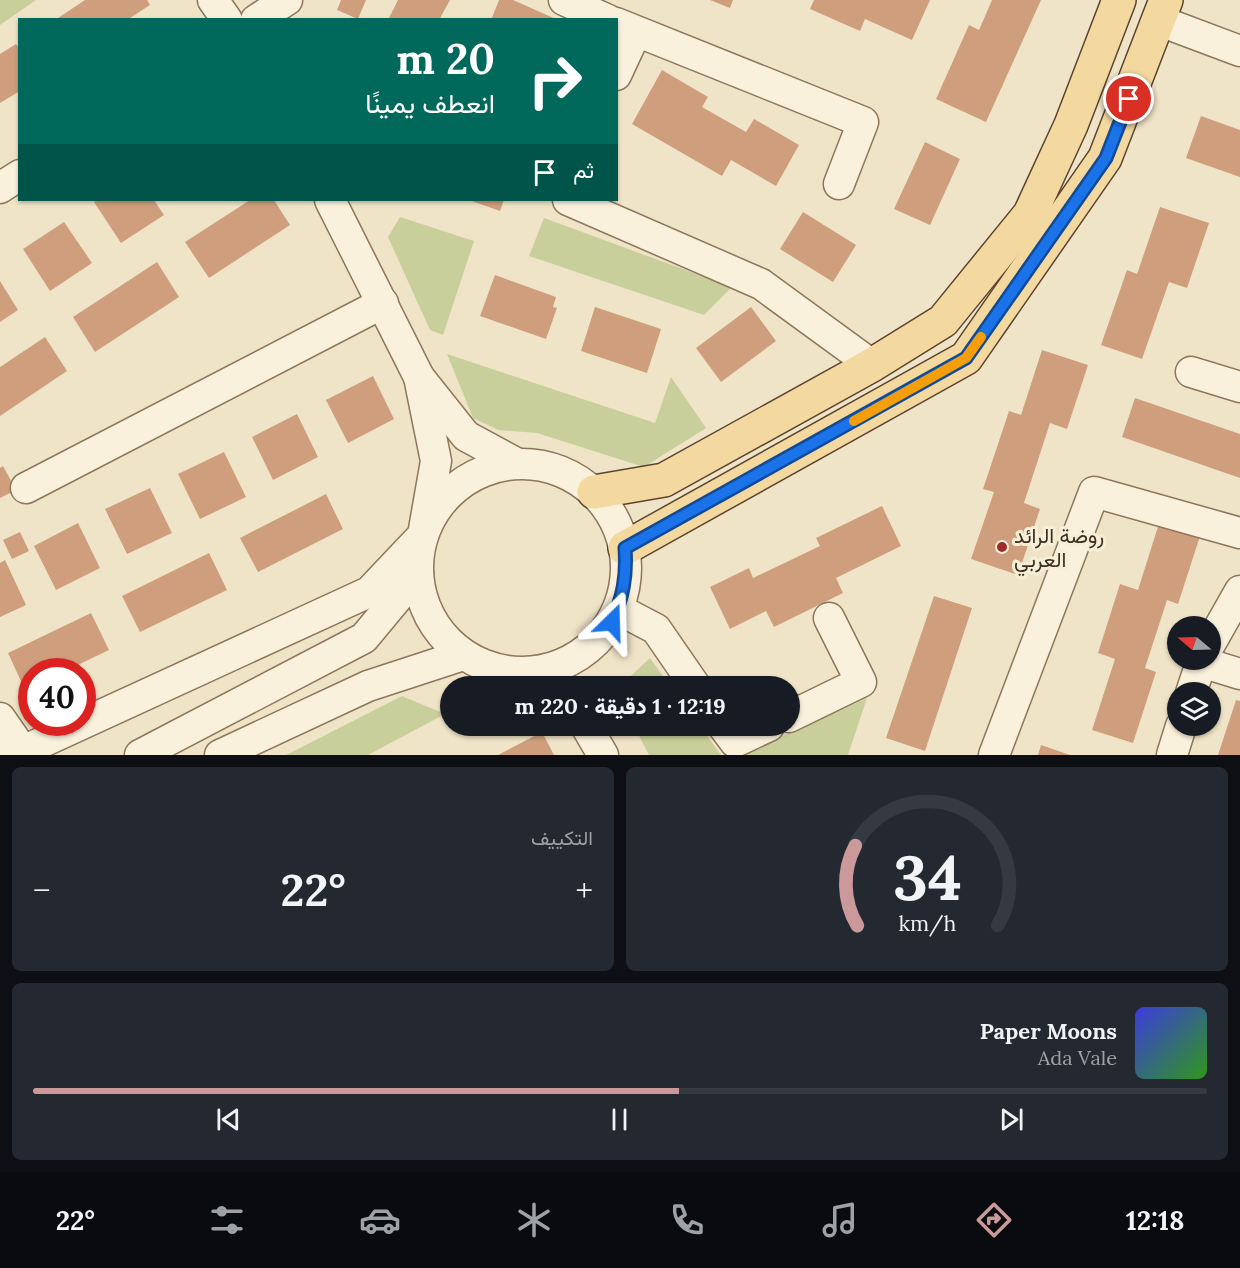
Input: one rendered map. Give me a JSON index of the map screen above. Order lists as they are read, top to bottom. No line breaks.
{"places":["روضة الرائد العربي"],"north":"left","page":{"turn":["20 m","انعطف يمينًا"],"then":"ثم","limit":"40","trip":"12:19 · 1 دقيقة · 220 m","tile":"التكييف","heat":["−","22°","+"],"song":["Paper Moons","Ada Vale"],"tabs":["12:18","22°"],"gauge":["34","km/h"]}}
